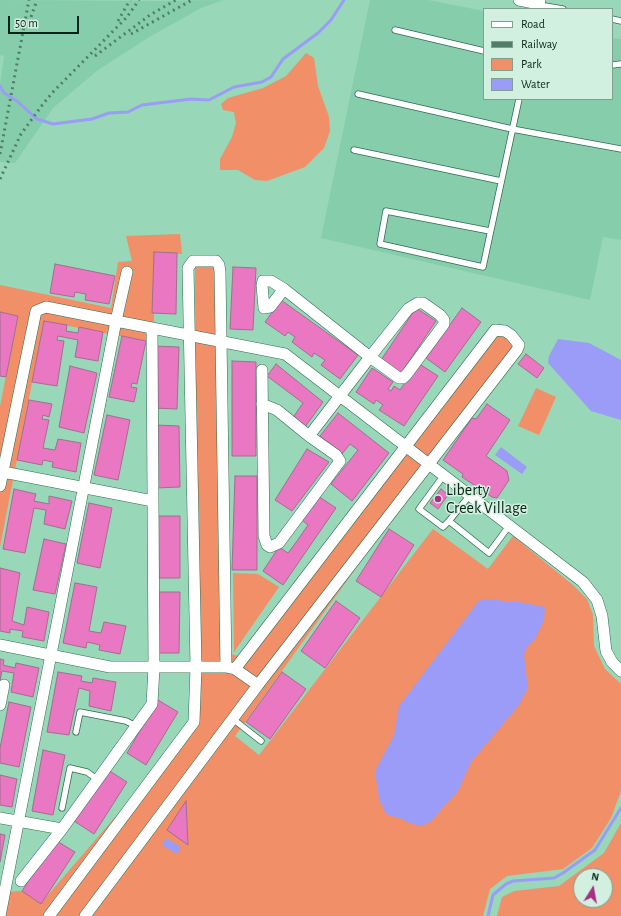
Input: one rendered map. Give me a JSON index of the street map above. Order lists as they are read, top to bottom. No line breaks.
{"places":["Liberty Creek Village"],"legend":["Road","Railway","Park","Water"],"scale_bar":"50 m","north":"top"}
